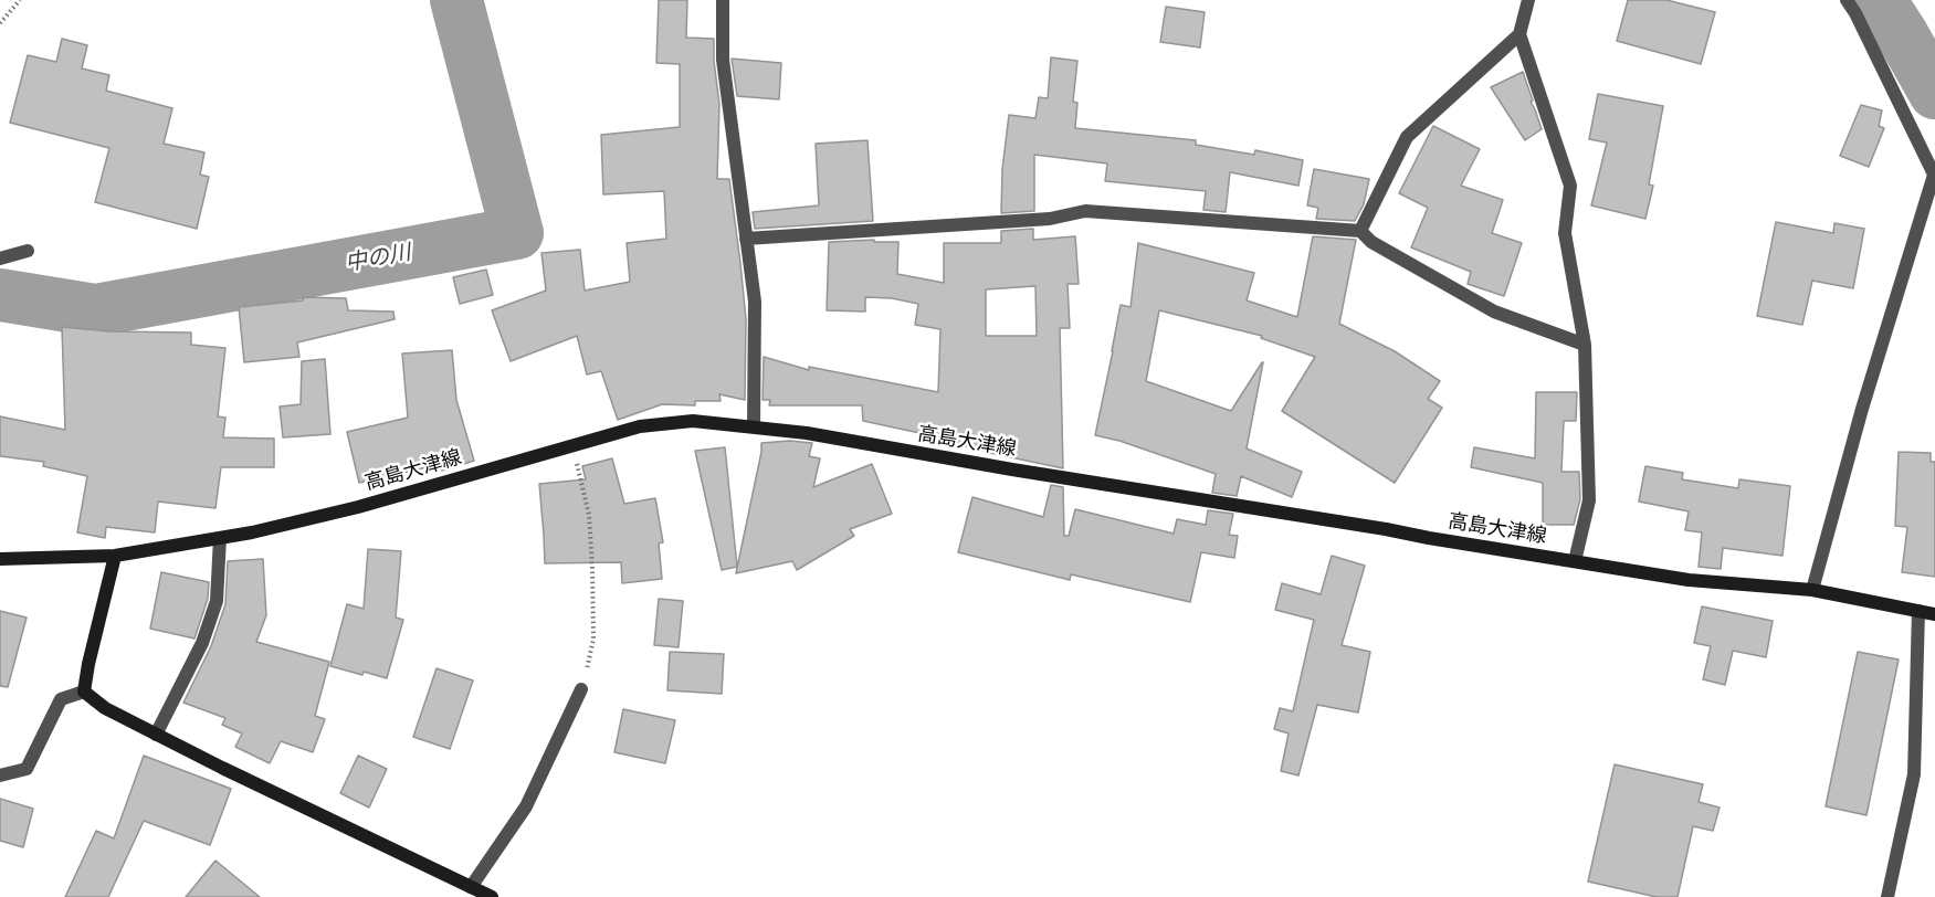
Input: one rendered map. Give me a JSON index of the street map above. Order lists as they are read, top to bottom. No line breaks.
{"streets":{"main road":["高島大津線"]},"water":["中の川"]}
